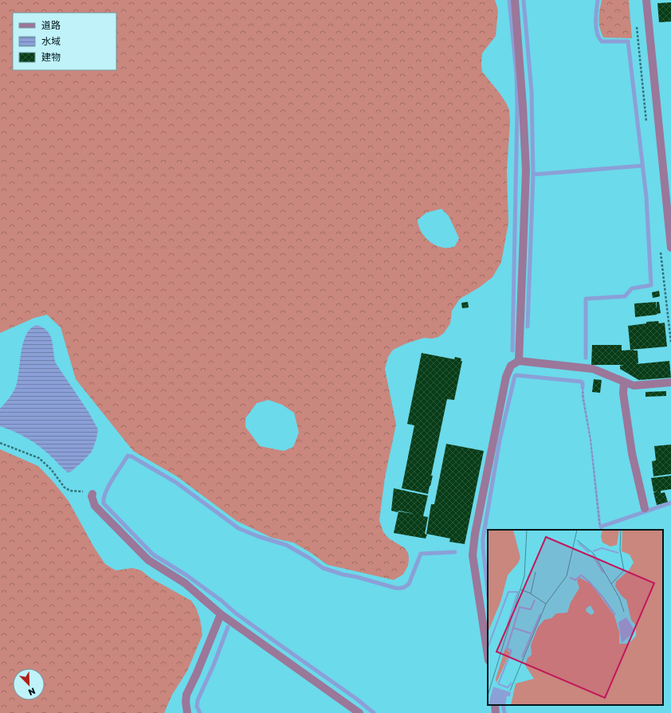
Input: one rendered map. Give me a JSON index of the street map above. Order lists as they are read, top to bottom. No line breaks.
{"legend":["道路","水域","建物"],"north":"bottom right"}
